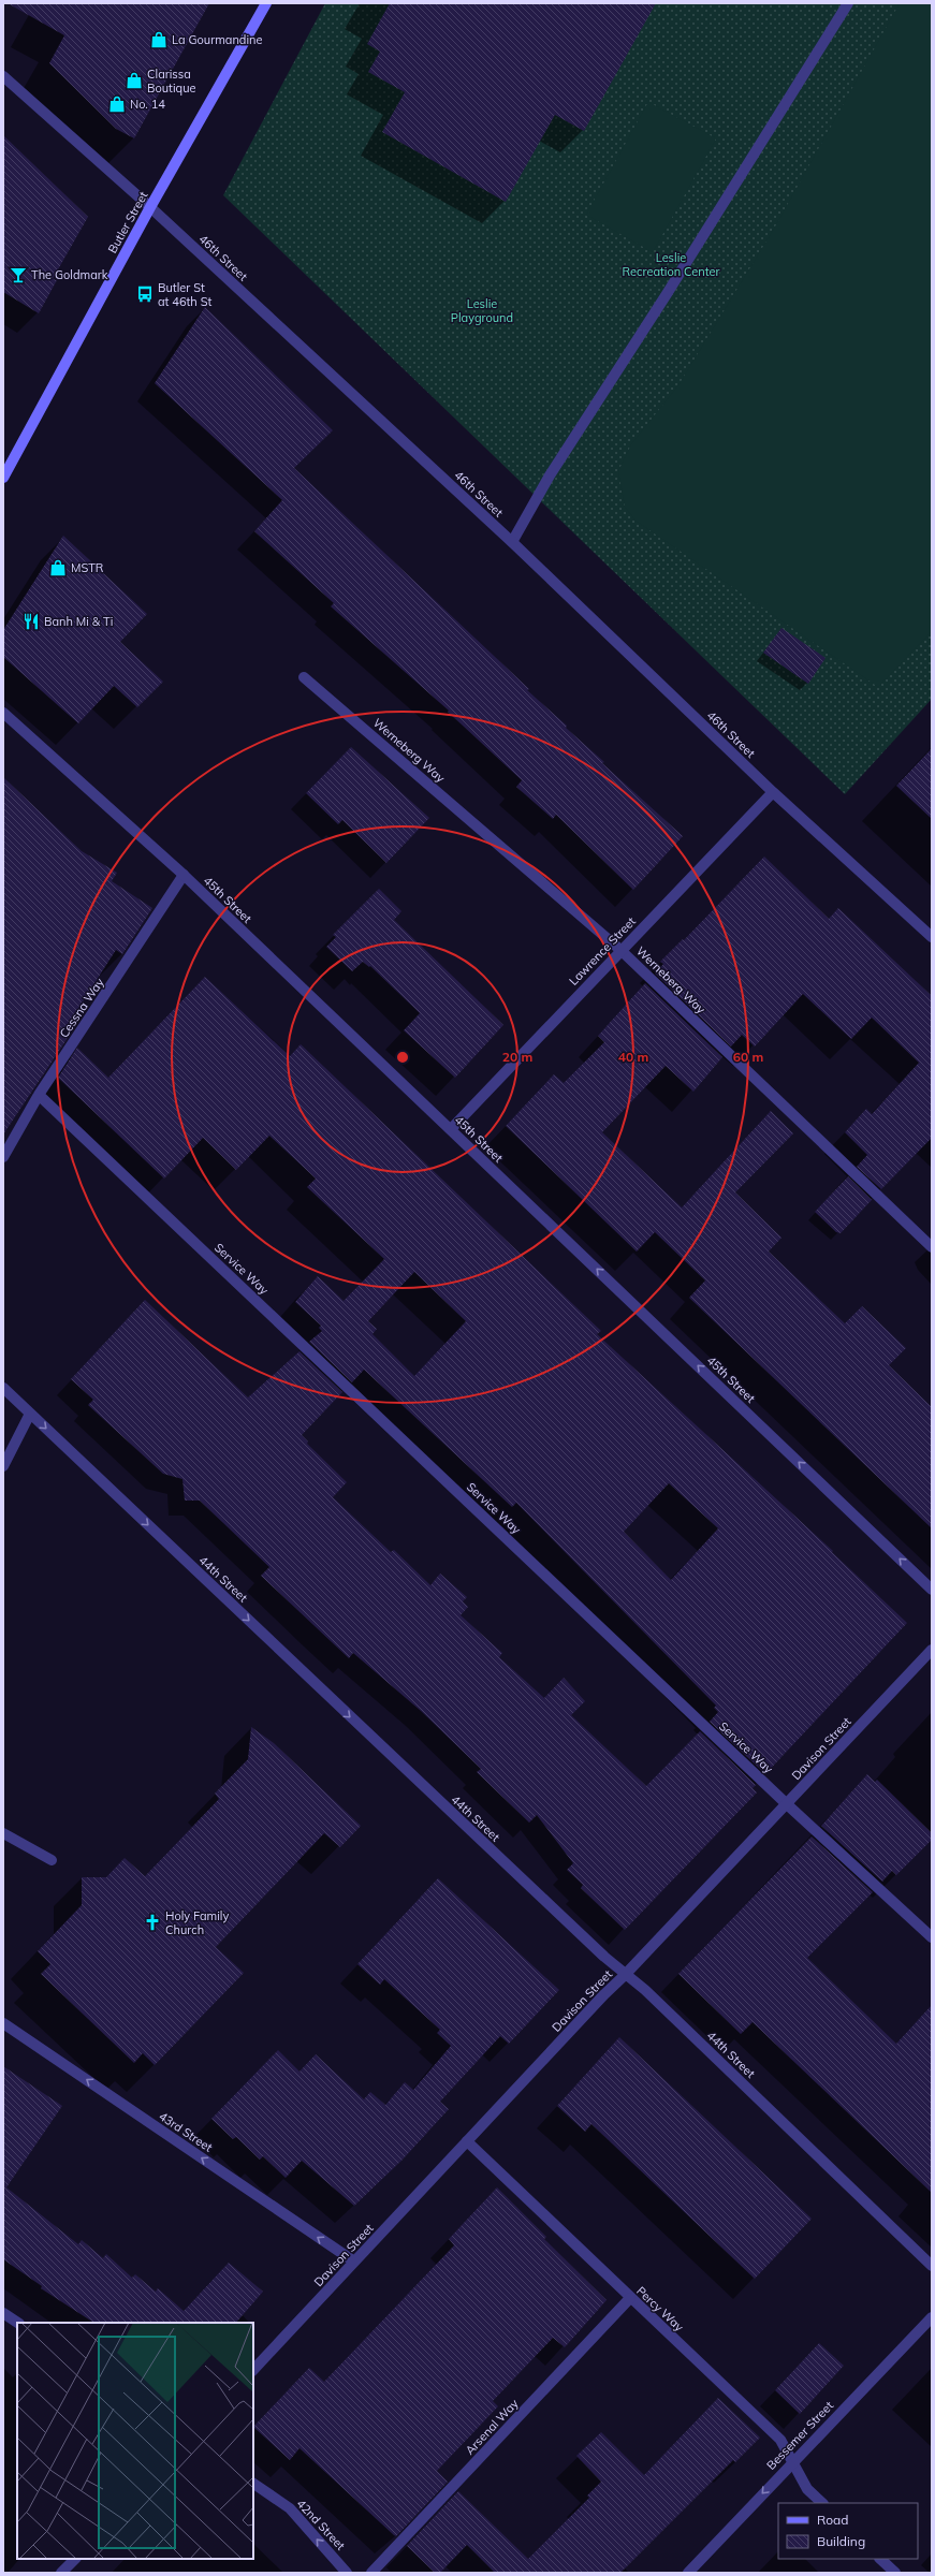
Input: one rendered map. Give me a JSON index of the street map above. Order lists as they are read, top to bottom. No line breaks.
{"streets":{"main road":["Butler Street"],"street":["46th Street","Werneberg Way","45th Street","Lawrence Street","Cessna Way","Service Way","44th Street","Davison Street","43rd Street","Percy Way","Arsenal Way","Bessemer Street","42nd Street"]},"crossings":[["Butler Street","46th Street"],["46th Street","Lawrence Street"],["Werneberg Way","Lawrence Street"],["45th Street","Lawrence Street"],["45th Street","Cessna Way"],["Cessna Way","Service Way"],["Service Way","Davison Street"],["44th Street","Davison Street"],["Davison Street","43rd Street"],["Davison Street","Percy Way"],["Percy Way","Arsenal Way"],["Percy Way","Bessemer Street"]],"one_way":["45th Street","44th Street","43rd Street","Bessemer Street","42nd Street"],"parks":["Leslie Recreation Center","Leslie Playground"],"places":{"shop":["La Gourmandine","Clarissa Boutique","No. 14","MSTR"],"bar":["The Goldmark"],"bus stop":["Butler St at 46th St"],"restaurant":["Banh Mi & Ti"],"church":["Holy Family Church"]},"legend":["Road","Building"],"rings":["20 m","40 m","60 m"]}
